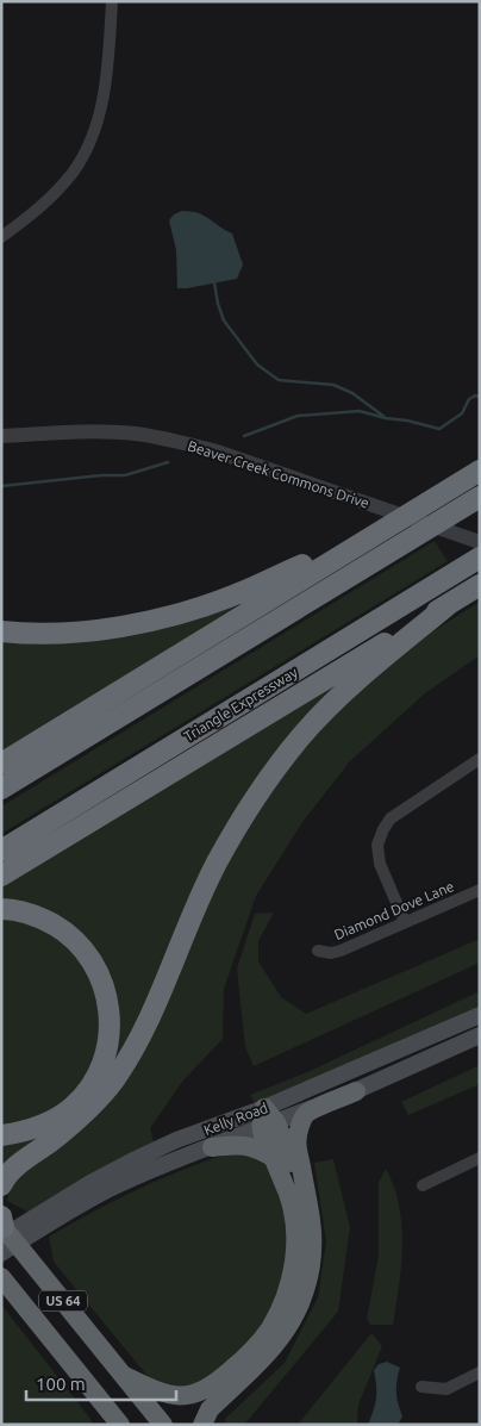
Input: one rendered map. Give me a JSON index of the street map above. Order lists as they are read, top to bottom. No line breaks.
{"streets":{"highway":["Triangle Expressway","US 64"],"main road":["Kelly Road"],"street":["Beaver Creek Commons Drive","Diamond Dove Lane"]},"crossings":[["Kelly Road","US 64"]],"scale_bar":"100 m"}
